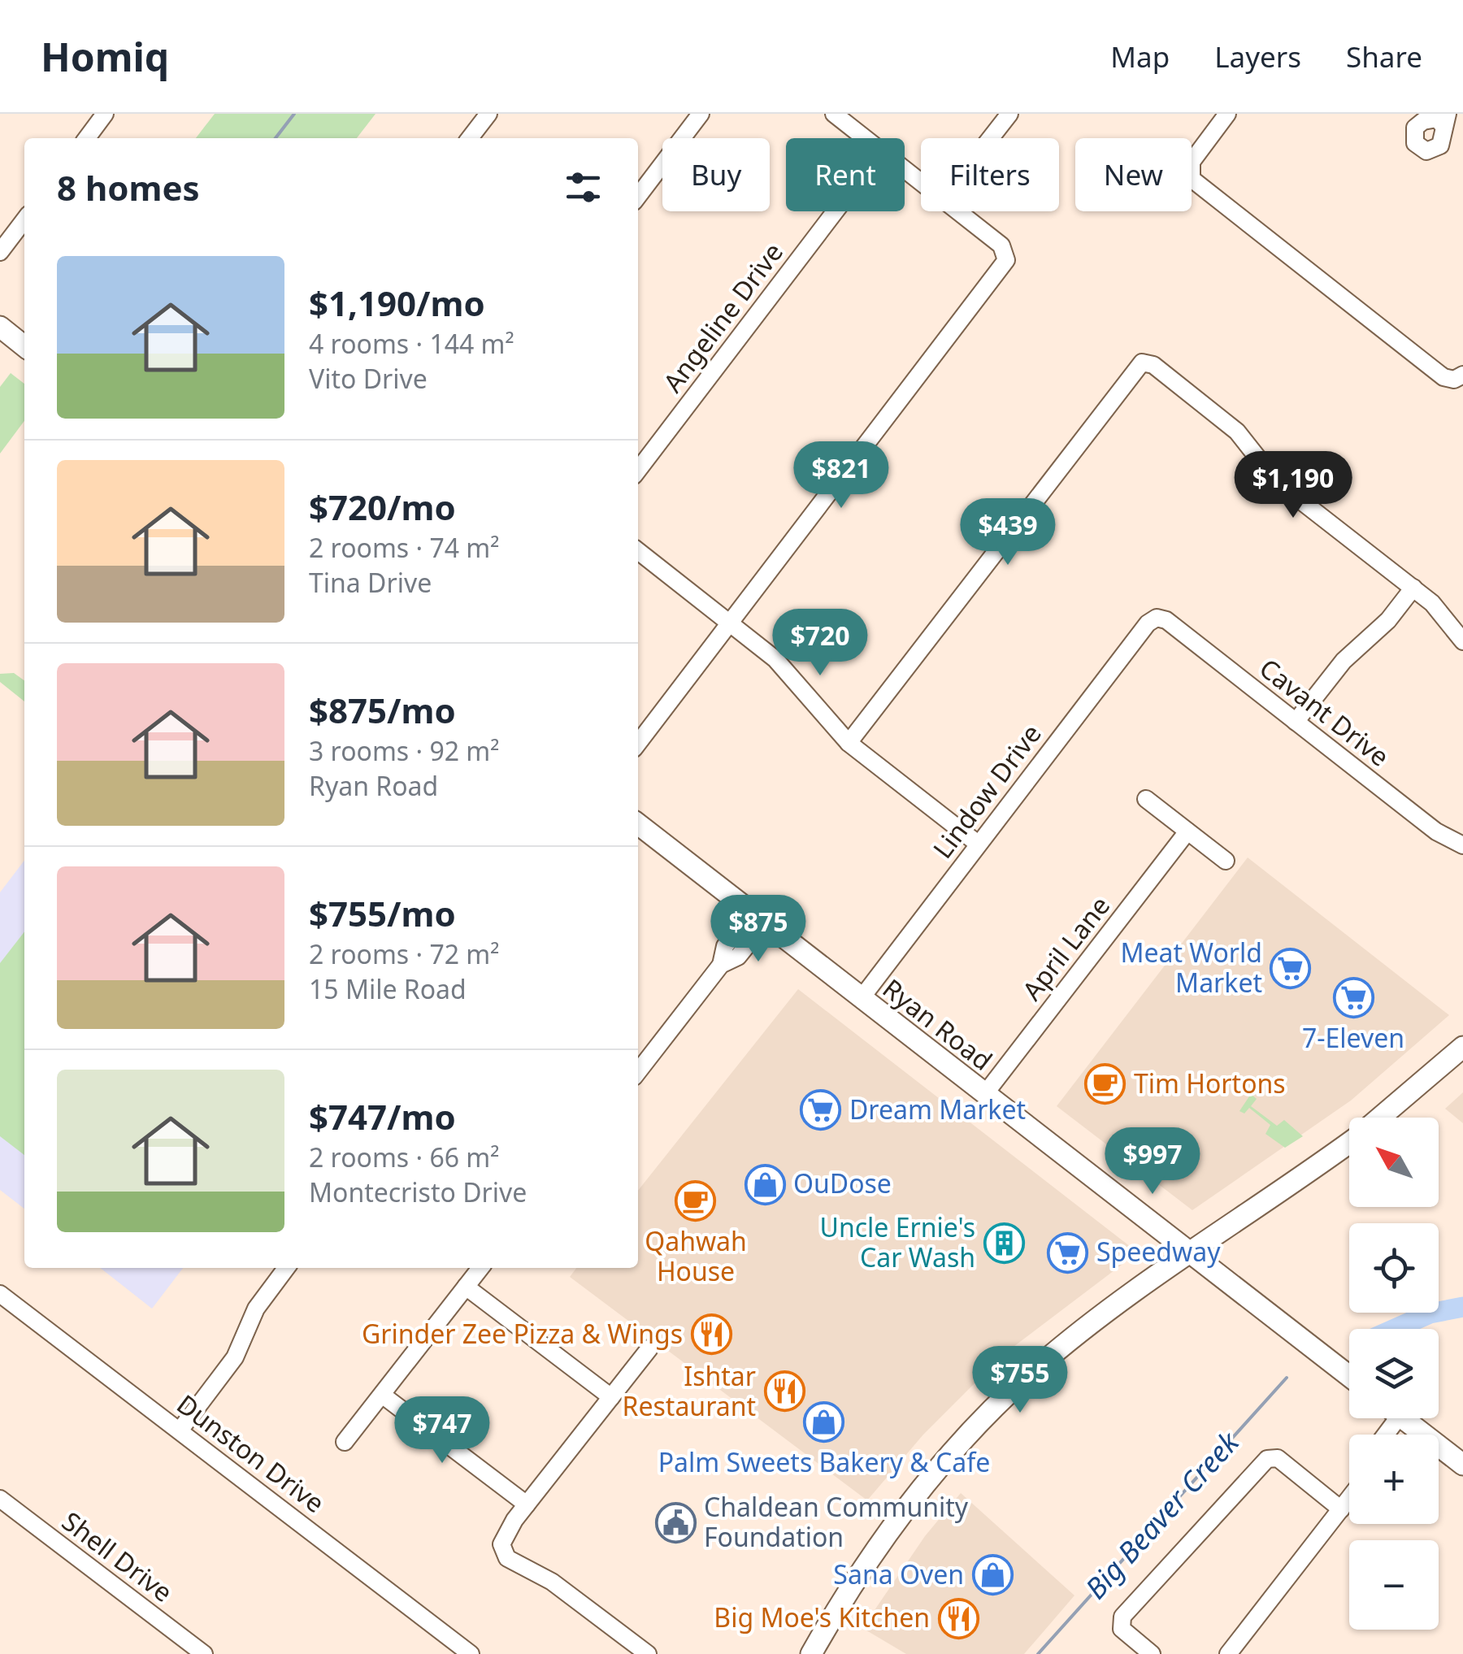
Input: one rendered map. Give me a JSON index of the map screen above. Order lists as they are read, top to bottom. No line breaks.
{"streets":{"main road":["Ryan Road"],"street":["Angeline Drive","Cavant Drive","Lindow Drive","April Lane","Dunston Drive","Shell Drive"]},"crossings":[["Cavant Drive","Lindow Drive"],["Lindow Drive","Ryan Road"],["April Lane","Ryan Road"]],"water":["Big Beaver Creek"],"places":{"supermarket":["Meat World Market","7-Eleven","Dream Market","Speedway"],"cafe":["Tim Hortons","Qahwah House"],"shop":["OuDose","Palm Sweets Bakery & Cafe","Sana Oven"],"building":["Uncle Ernie's Car Wash"],"restaurant":["Grinder Zee Pizza & Wings","Ishtar Restaurant","Big Moe's Kitchen"],"public building":["Chaldean Community Foundation"]},"north":"top left","page":{"header":"Homiq","nav":["Map","Layers","Share"],"chip":["Buy","Rent","Filters","New"],"heading":"8 homes","list":[{"name":"$1,190/mo","note":"4 rooms · 144 m² · Vito Drive"},{"name":"$720/mo","note":"2 rooms · 74 m² · Tina Drive"},{"name":"$875/mo","note":"3 rooms · 92 m² · Ryan Road"},{"name":"$755/mo","note":"2 rooms · 72 m² · 15 Mile Road"},{"name":"$747/mo","note":"2 rooms · 66 m² · Montecristo Drive"}],"price":["$821","$1,190","$439","$720","$875","$997","$755","$747"],"map_buttons":["+","−"]}}
